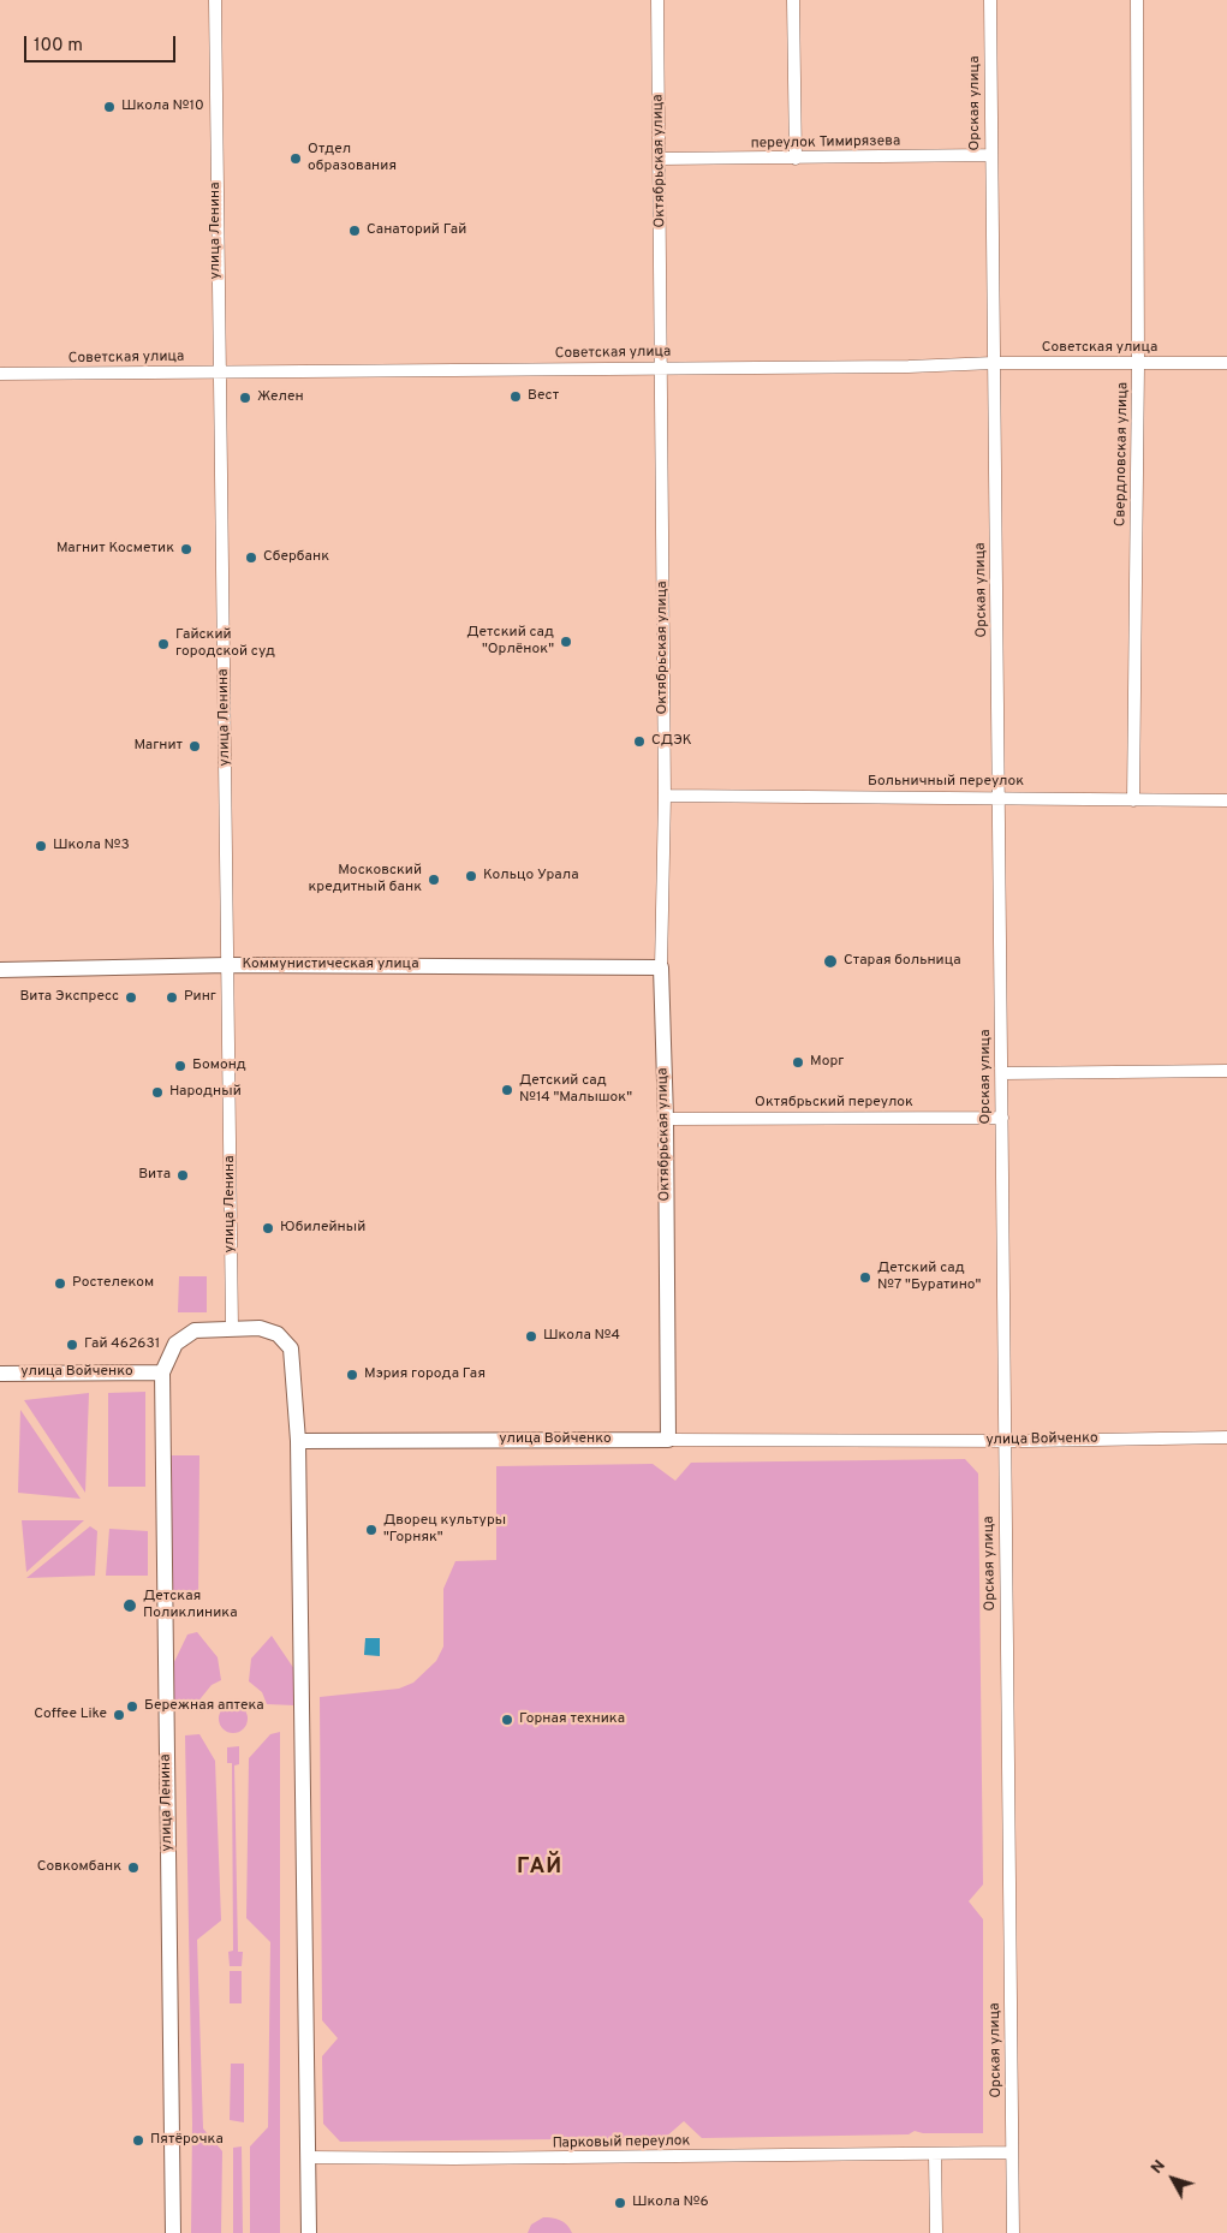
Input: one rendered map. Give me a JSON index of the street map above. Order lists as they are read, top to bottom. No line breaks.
{"streets":{"main road":["Октябрьская улица","улица Ленина","Коммунистическая улица","улица Войченко"],"street":["Орская улица","переулок Тимирязева","Советская улица","Свердловская улица","Больничный переулок","Октябрьский переулок","Парковый переулок"]},"crossings":[["Орская улица","переулок Тимирязева"],["Орская улица","Советская улица"],["Орская улица","Больничный переулок"],["Орская улица","Октябрьский переулок"],["Орская улица","улица Войченко"],["переулок Тимирязева","Октябрьская улица"],["Октябрьская улица","Советская улица"],["Октябрьская улица","Больничный переулок"],["Октябрьская улица","Коммунистическая улица"],["Октябрьская улица","Октябрьский переулок"],["Октябрьская улица","улица Войченко"],["улица Ленина","Советская улица"],["улица Ленина","Коммунистическая улица"],["улица Ленина","улица Войченко"],["Советская улица","Свердловская улица"],["Свердловская улица","Больничный переулок"]],"districts":["ГАЙ"],"places":["Школа №10","Отдел образования","Санаторий Гай","Вест","Желен","Магнит Косметик","Сбербанк","Детский сад \"Орлёнок\"","Гайский городской суд","СДЭК","Магнит","Школа №3","Кольцо Урала","Московский кредитный банк","Старая больница","Вита Экспресс","Ринг","Морг","Бомонд","Детский сад №14 \"Малышок\"","Народный","Вита","Юбилейный","Детский сад №7 \"Буратино\"","Ростелеком","Школа №4","Гай 462631","Мэрия города Гая","Дворец культуры \"Горняк\"","Детская Поликлиника","Бережная аптека","Coffee Like","Горная техника","Совкомбанк","Пятёрочка","Школа №6"],"scale_bar":"100 m","north":"top left"}
